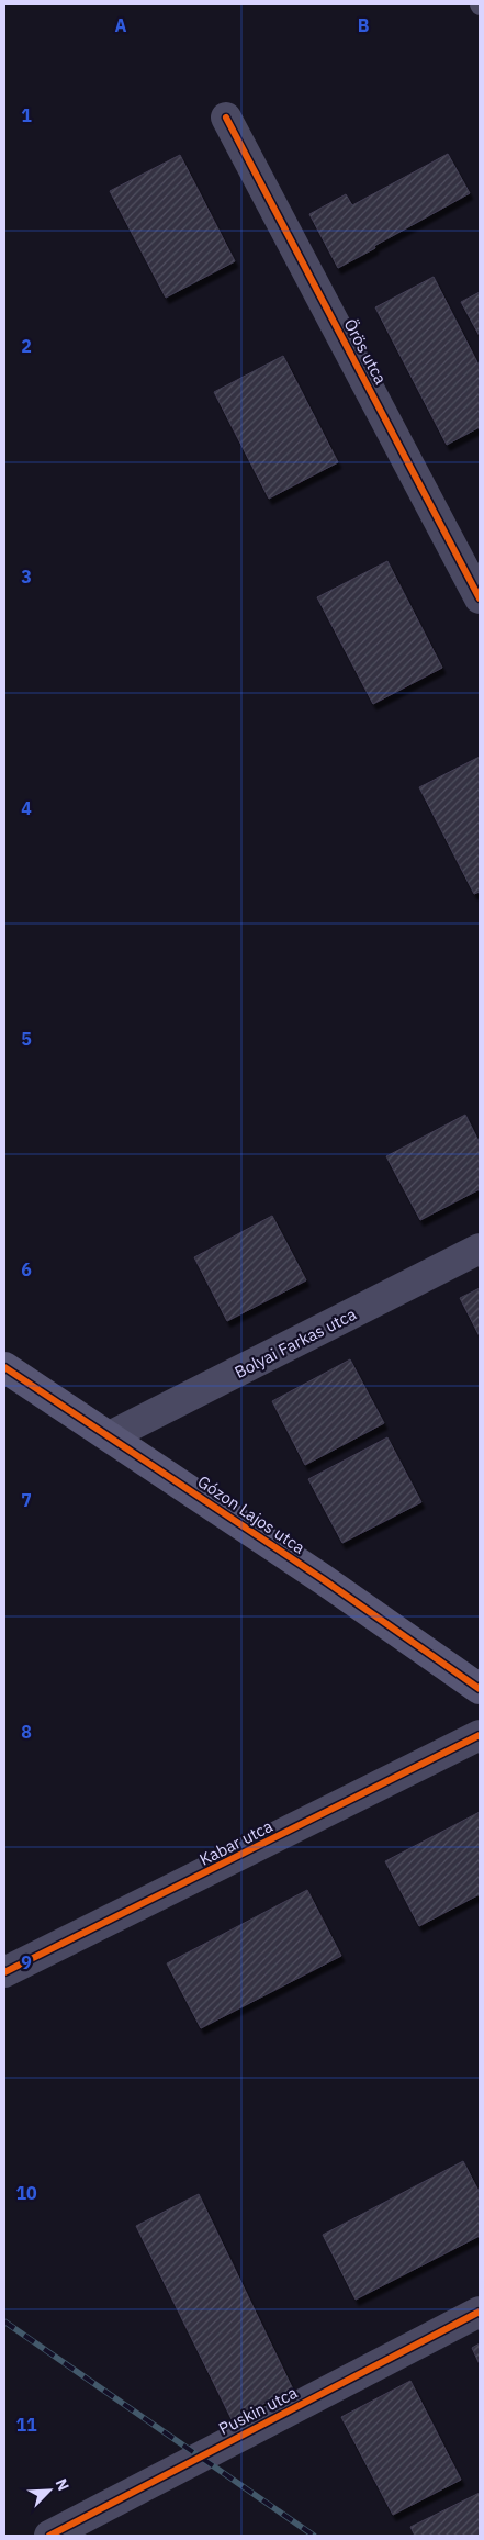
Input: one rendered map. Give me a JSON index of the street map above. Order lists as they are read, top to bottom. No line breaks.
{"streets":{"main road":["Gózon Lajos utca"],"street":["Örös utca","Bolyai Farkas utca","Kabar utca","Puskin utca"]},"crossings":[["Bolyai Farkas utca","Gózon Lajos utca"]],"north":"top right","grid":{"columns":["A","B"],"rows":["1","2","3","4","5","6","7","8","9","10","11"]}}
